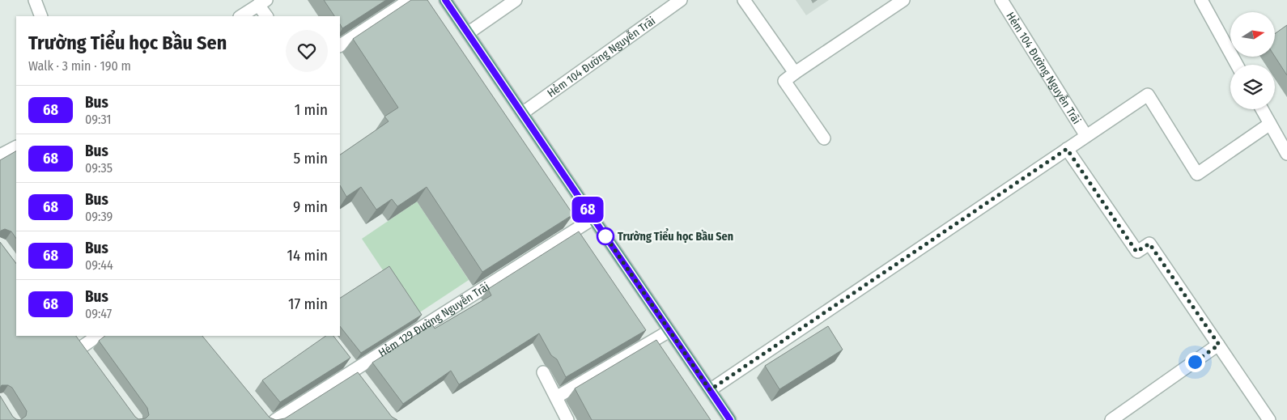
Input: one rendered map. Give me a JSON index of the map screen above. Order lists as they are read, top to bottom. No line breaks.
{"streets":{"street":["Hẻm 104 Đường Nguyễn Trãi","Hẻm 129 Đường Nguyễn Trãi"]},"places":["Trường Tiểu học Bầu Sen"],"lines":["bus line 68"],"north":"right","page":{"on_map":"68","heading":["Trường Tiểu học Bầu Sen","Walk · 3 min · 190 m"],"list":[{"mark":"68","name":"Bus","note":"09:31","value":"1 min"},{"mark":"68","name":"Bus","note":"09:35","value":"5 min"},{"mark":"68","name":"Bus","note":"09:39","value":"9 min"},{"mark":"68","name":"Bus","note":"09:44","value":"14 min"},{"mark":"68","name":"Bus","note":"09:47","value":"17 min"}]}}
